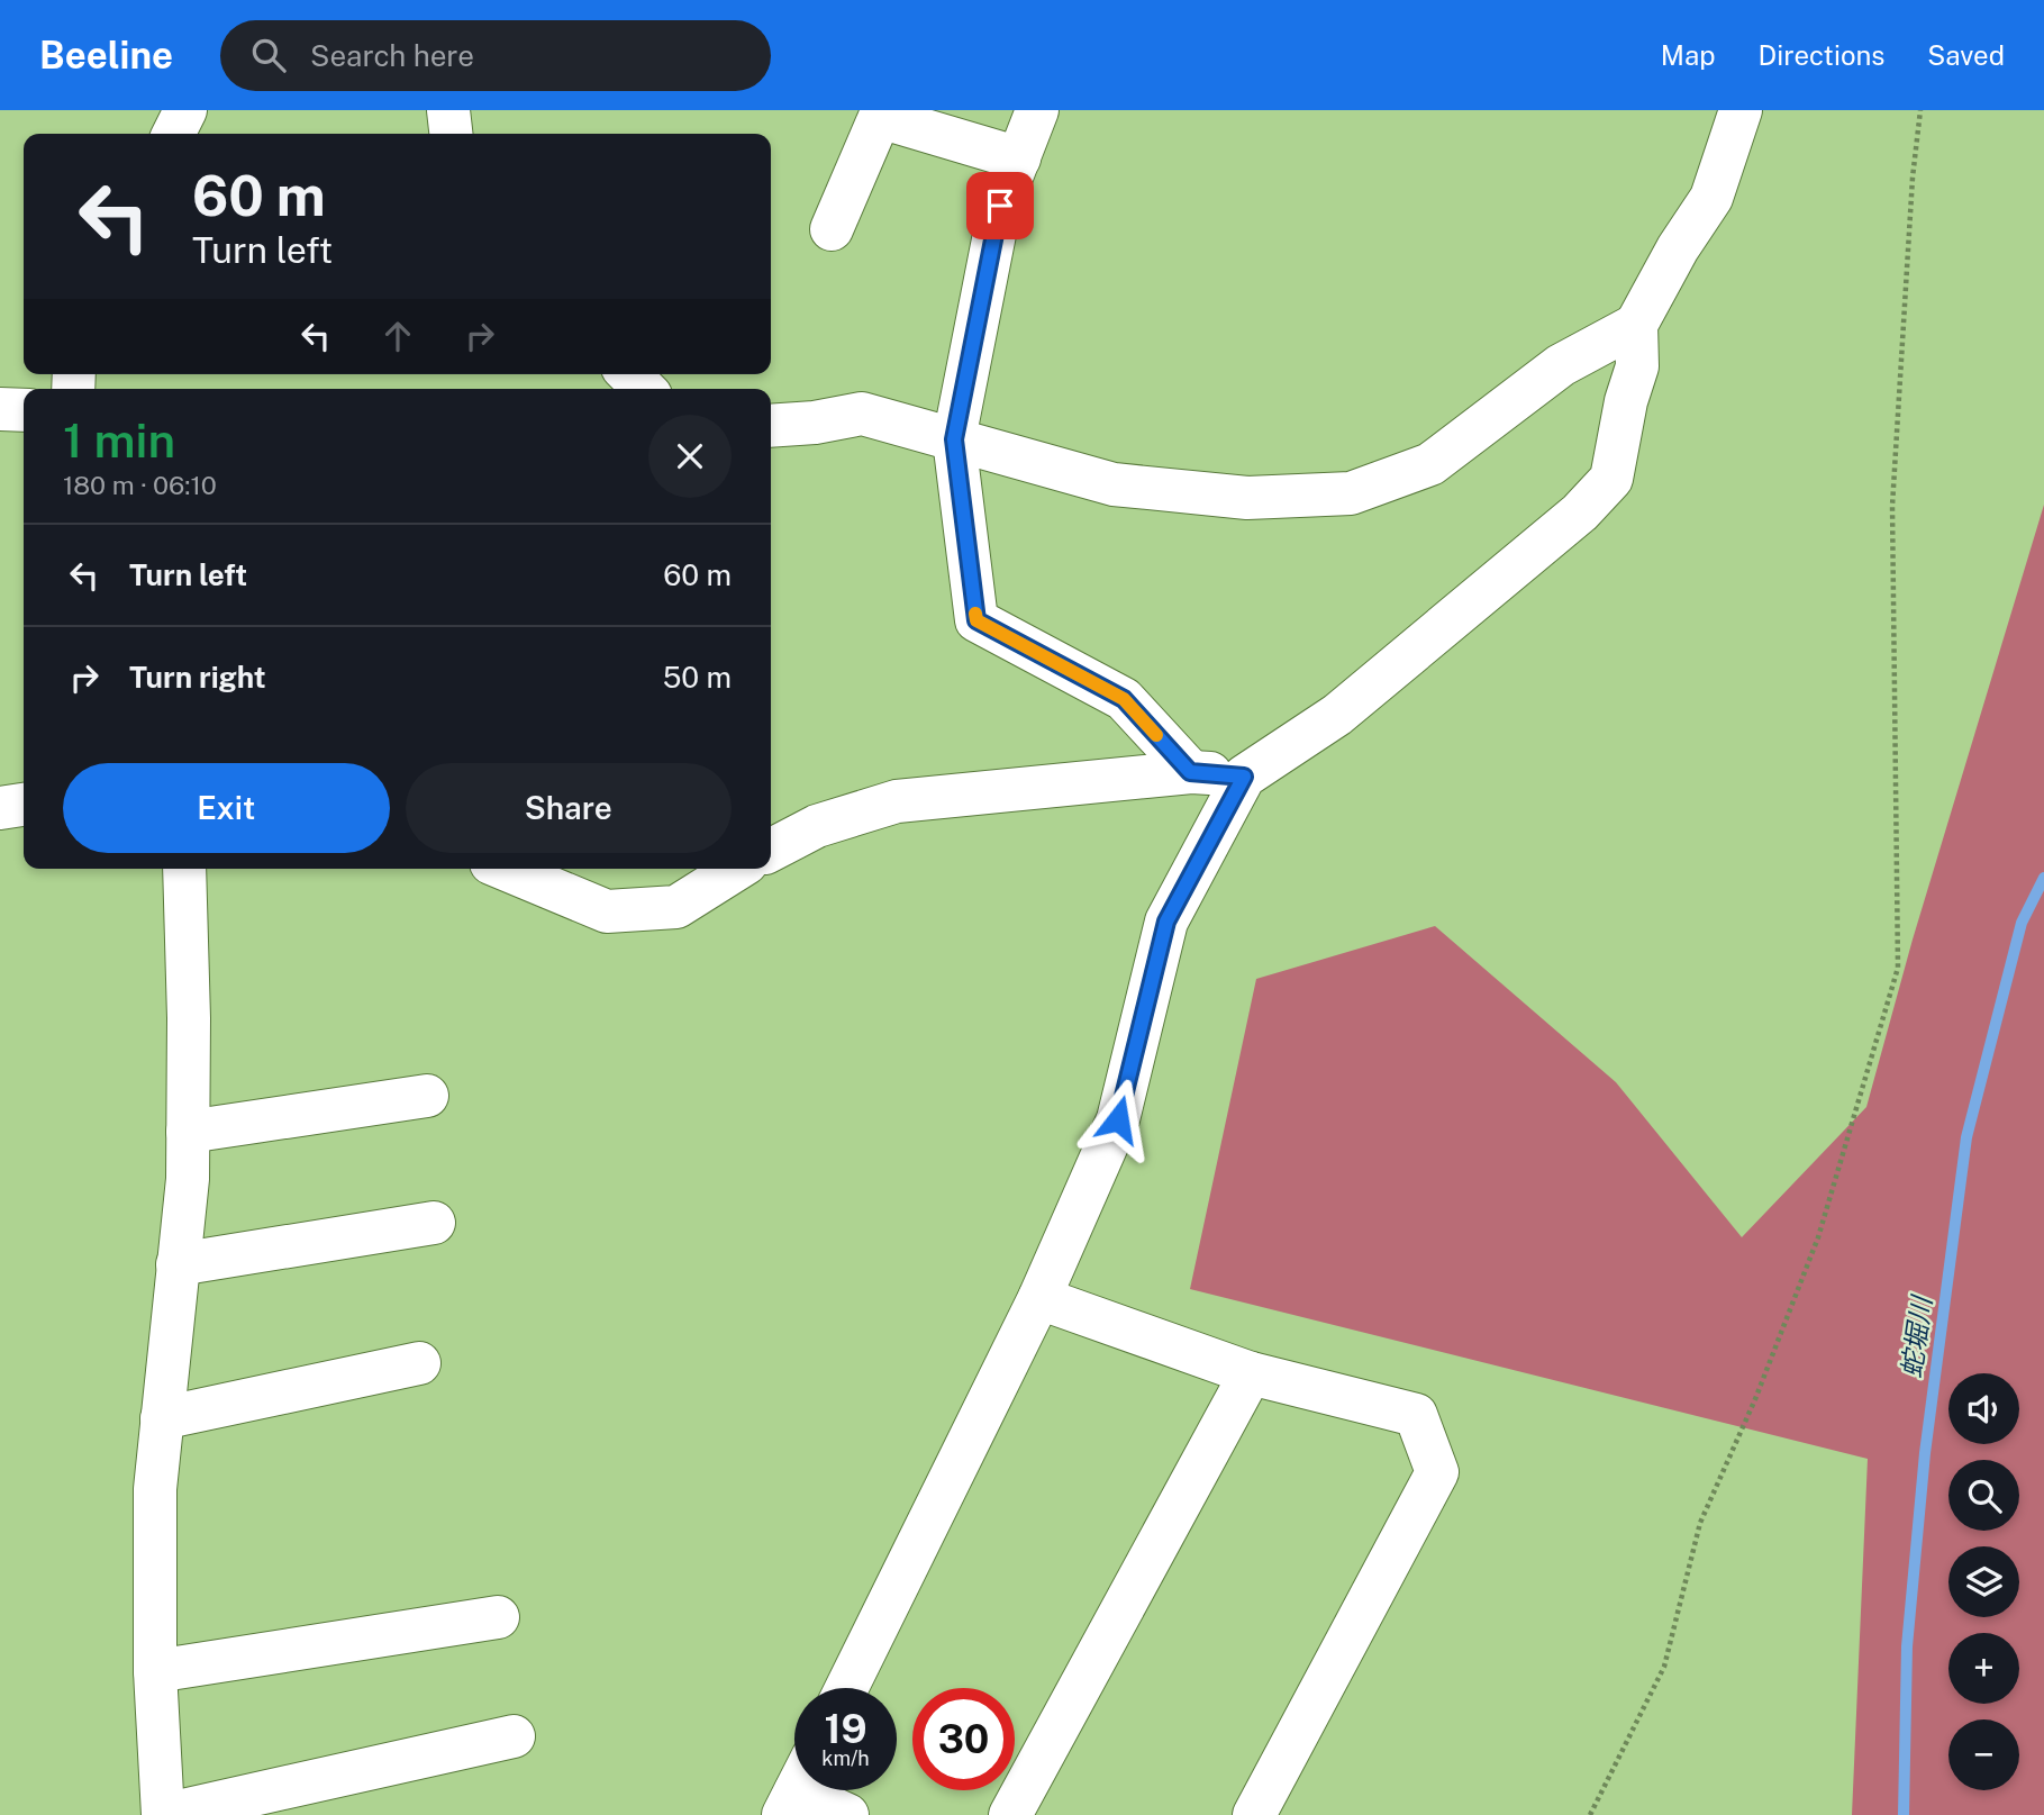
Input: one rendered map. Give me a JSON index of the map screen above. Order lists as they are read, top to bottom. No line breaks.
{"water":["蛇堀川"],"page":{"header":"Beeline","search":"Search here","nav":["Map","Directions","Saved"],"turn":["60 m","Turn left"],"heading":["1 min","180 m · 06:10"],"list":[{"name":"Turn left","value":"60 m"},{"name":"Turn right","value":"50 m"}],"buttons":["Exit","Share"],"map_buttons":["+","−"],"speed":"19 km/h","limit":"30"}}
